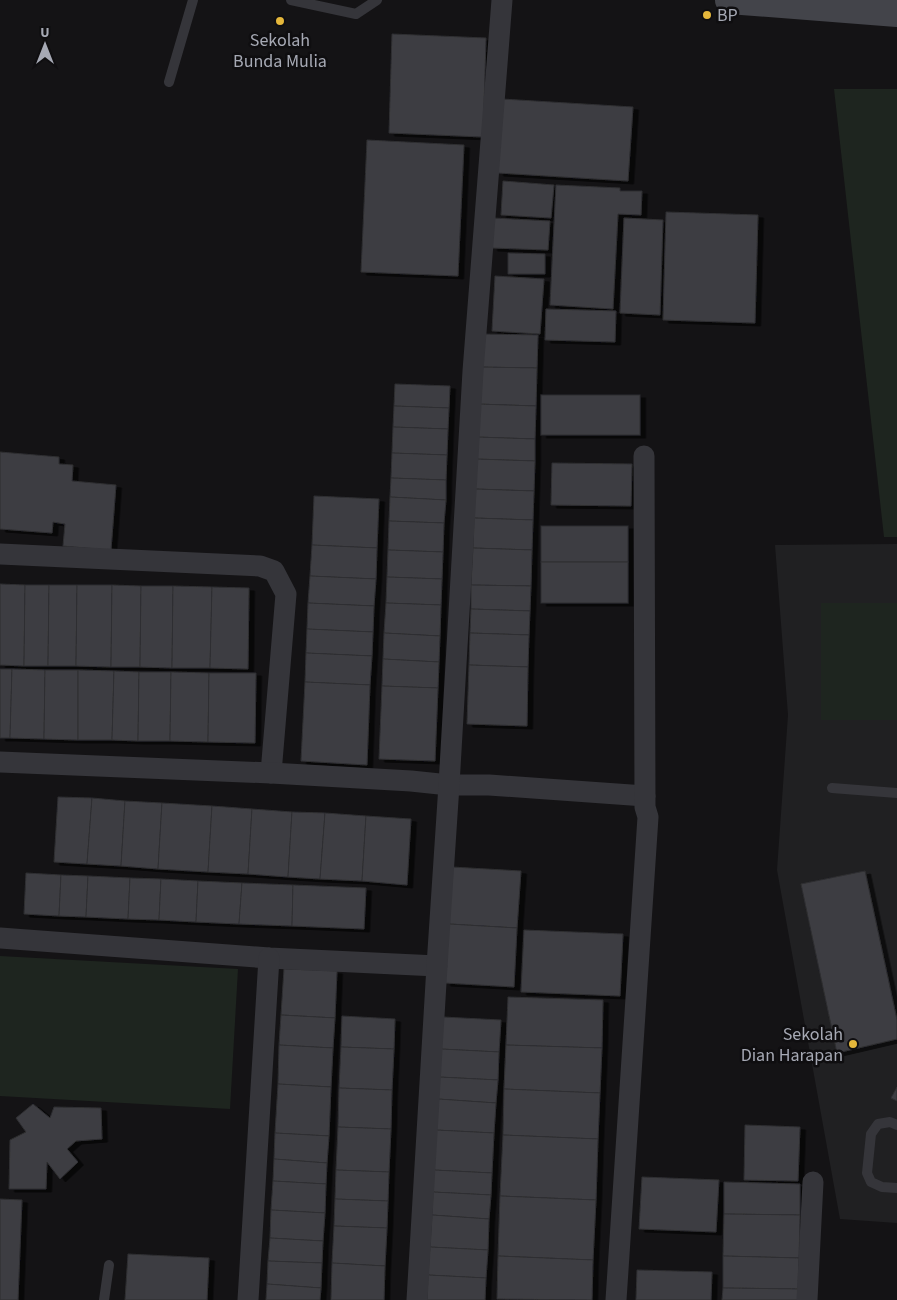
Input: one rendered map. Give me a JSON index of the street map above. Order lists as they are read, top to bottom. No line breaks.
{"places":["BP","Sekolah Bunda Mulia","Sekolah Dian Harapan"],"north":"top"}
